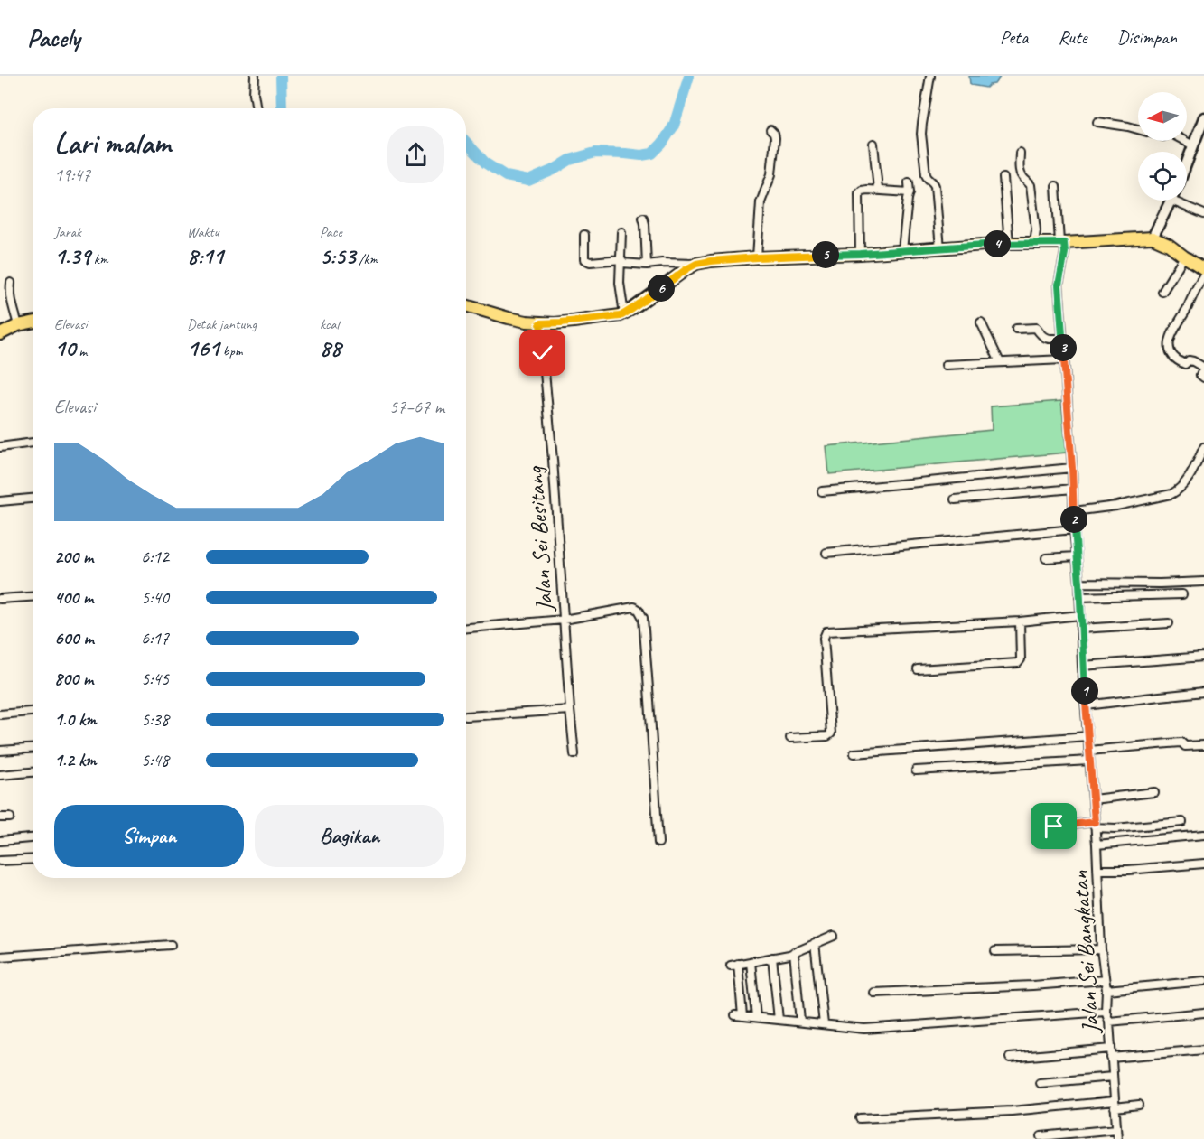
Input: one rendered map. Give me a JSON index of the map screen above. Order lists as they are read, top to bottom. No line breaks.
{"streets":{"street":["Jalan Sei Besitang","Jalan Sei Bangkatan"]},"north":"left","page":{"header":"Pacely","nav":["Peta","Rute","Disimpan"],"heading":["Lari malam","19:47"],"stats":[["Jarak","1.39 km"],["Waktu","8:11"],["Pace","5:53 /km"],["Elevasi","10 m"],["Detak jantung","161 bpm"],["kcal","88"]],"pins":["4","5","6","3","2","1"],"chart":["Elevasi","57–67 m"],"list":[{"name":"200 m","note":"6:12"},{"name":"400 m","note":"5:40"},{"name":"600 m","note":"6:17"},{"name":"800 m","note":"5:45"},{"name":"1.0 km","note":"5:38"},{"name":"1.2 km","note":"5:48"}],"buttons":["Simpan","Bagikan"]}}
